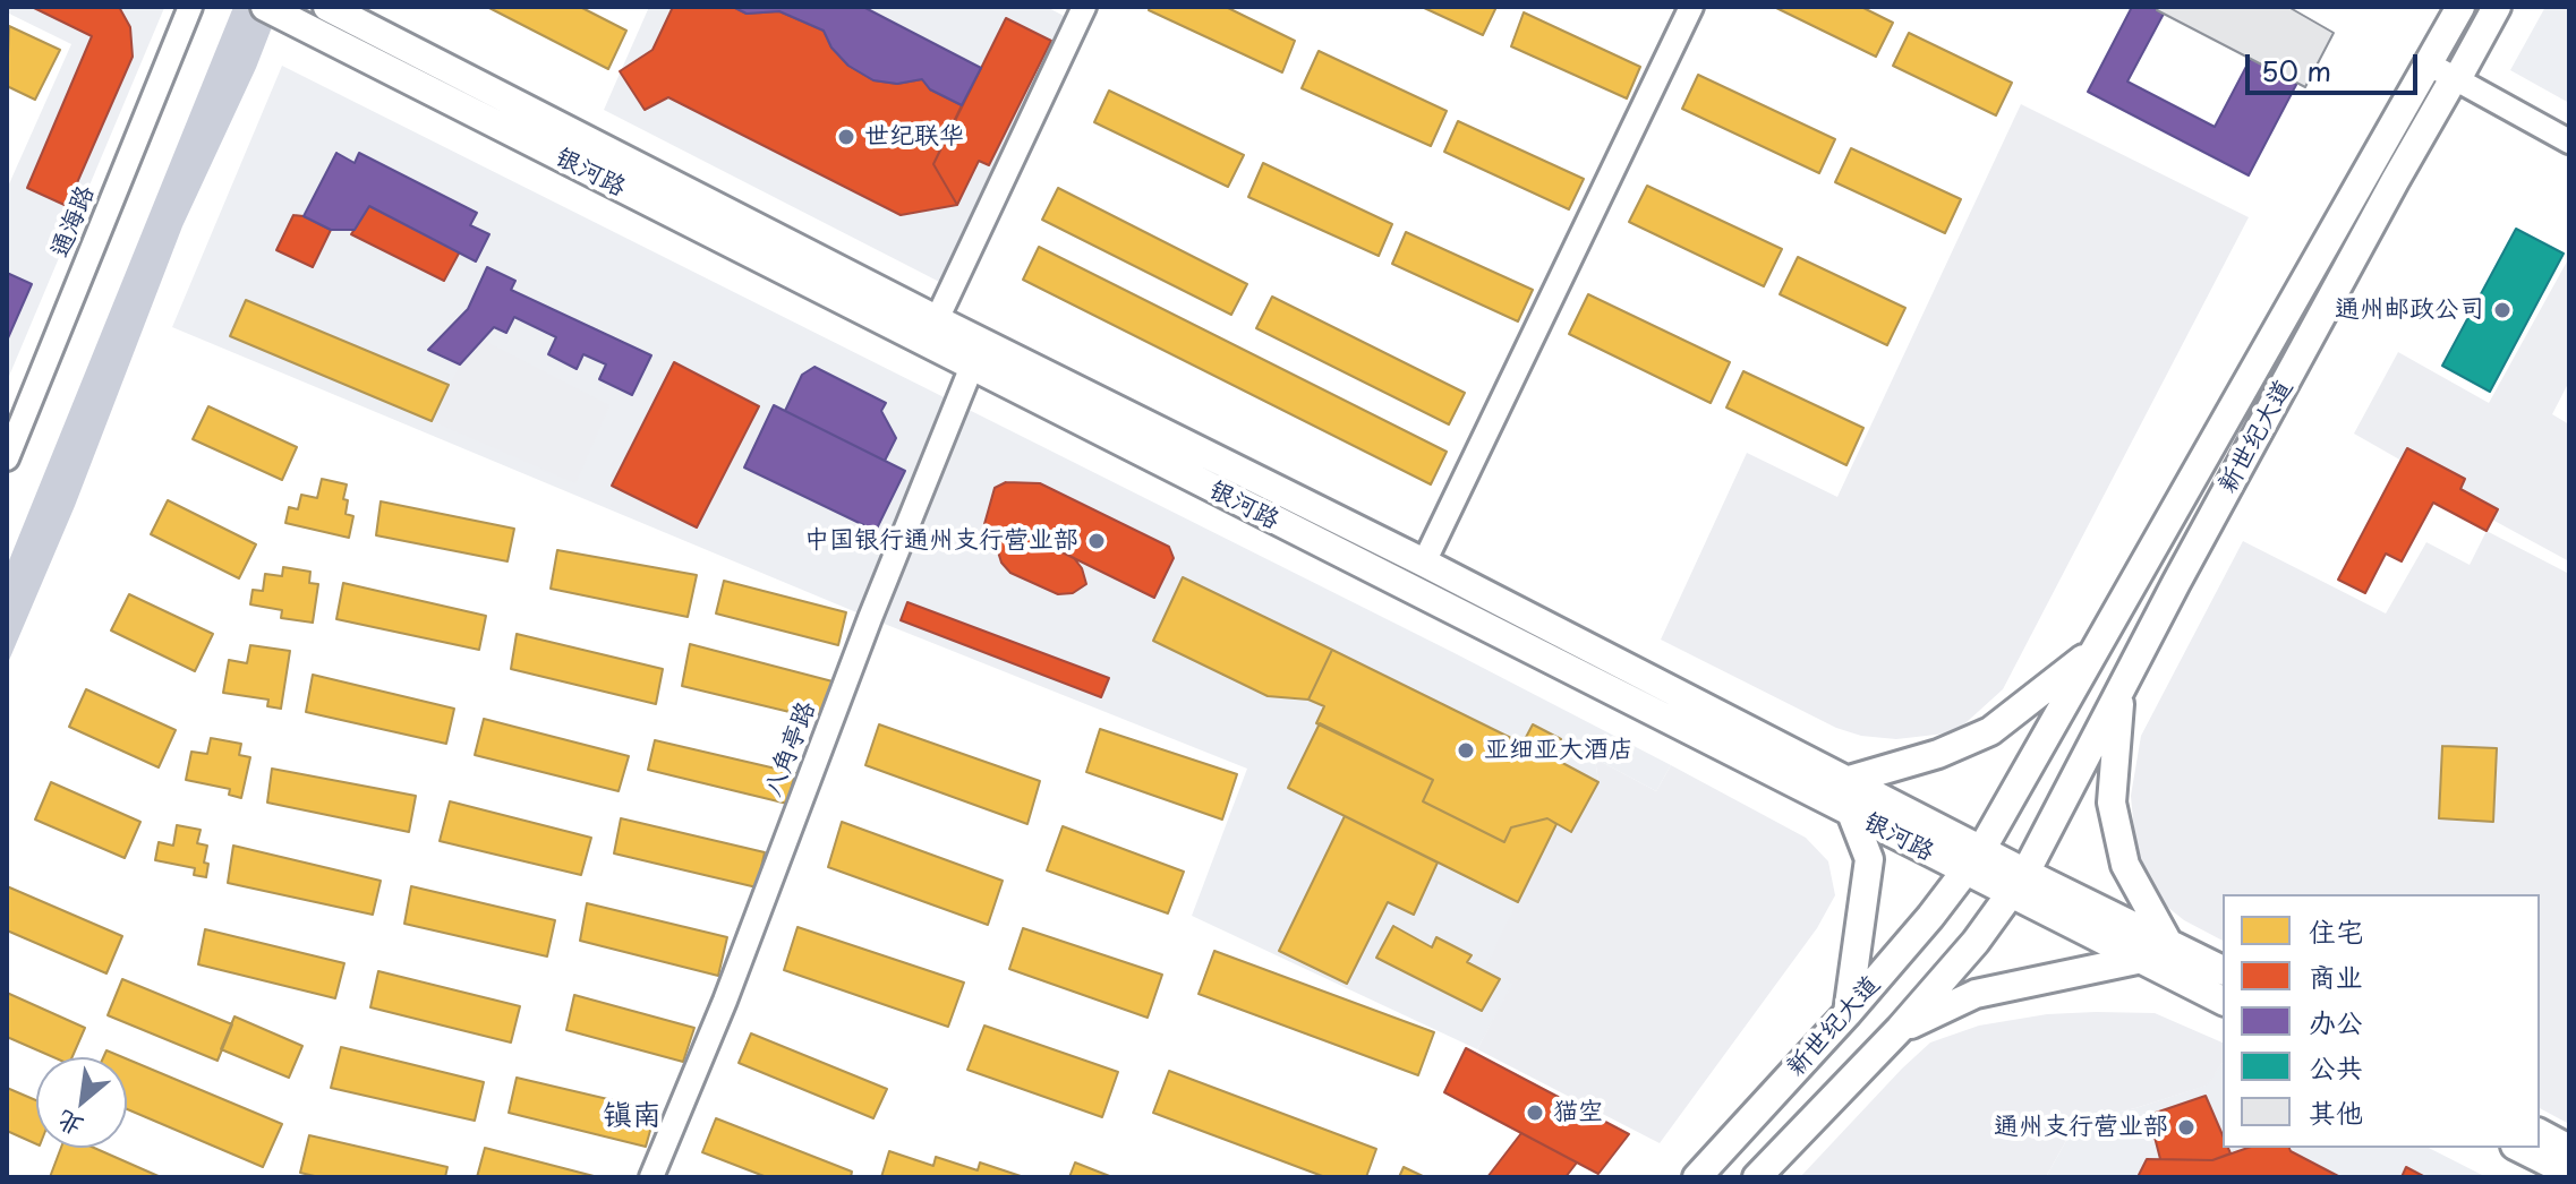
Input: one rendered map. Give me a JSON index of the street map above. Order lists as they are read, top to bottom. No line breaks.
{"streets":{"main road":["银河路","新世纪大道"],"street":["通海路","八角亭路"]},"crossings":[["银河路","新世纪大道"],["银河路","八角亭路"]],"districts":["镇南"],"places":["世纪联华","通州邮政公司","中国银行通州支行营业部","亚细亚大酒店","猫空","通州支行营业部"],"legend":["住宅","商业","办公","公共","其他"],"scale_bar":"50 m","north":"bottom left"}
